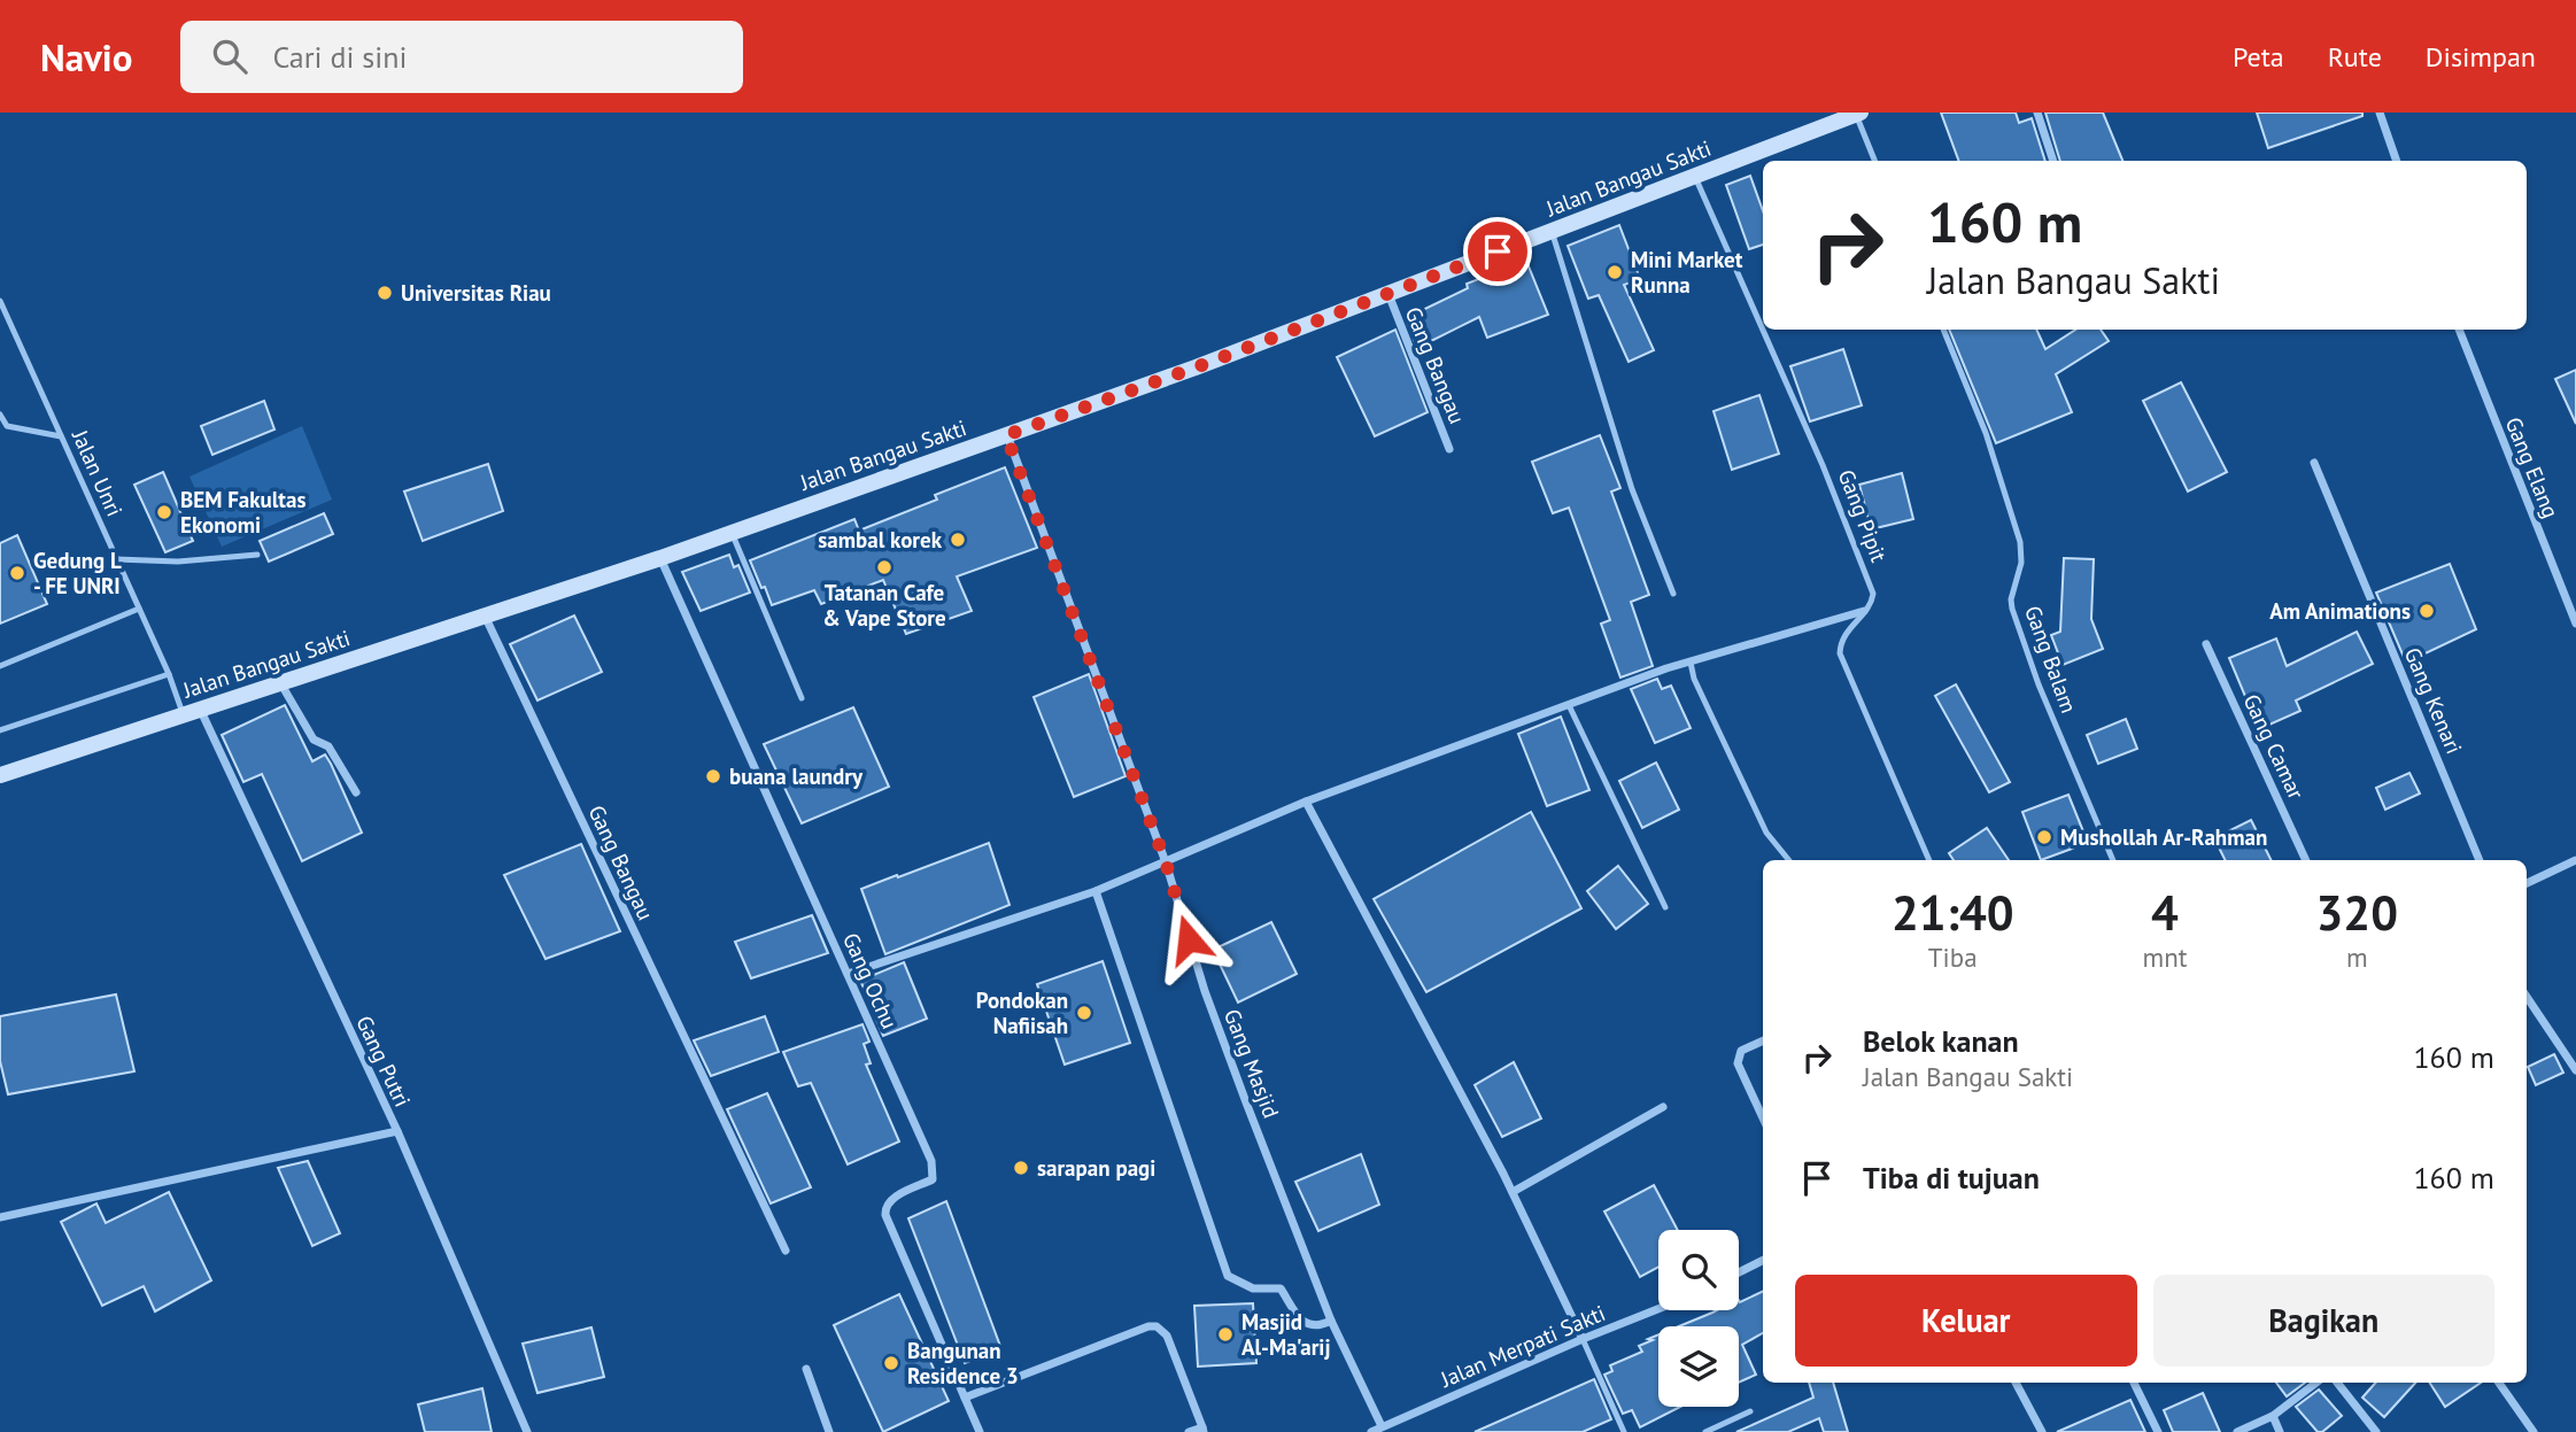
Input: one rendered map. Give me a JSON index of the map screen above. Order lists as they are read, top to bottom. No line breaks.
{"streets":{"street":["Jalan Bangau Sakti","Gang Bangau","Gang Elang","Gang Kenari","Gang Camar","Gang Ochu","Gang Putri","Gang Masjid","Jalan Merpati Sakti"],"lane":["Jalan Unri","Gang Pipit","Gang Balam"]},"crossings":[["Jalan Bangau Sakti","Gang Bangau"],["Jalan Bangau Sakti","Jalan Unri"],["Jalan Bangau Sakti","Gang Pipit"],["Jalan Bangau Sakti","Gang Ochu"],["Jalan Bangau Sakti","Gang Putri"],["Jalan Bangau Sakti","Gang Masjid"],["Gang Masjid","Jalan Merpati Sakti"]],"places":["Mini Market Runna","Universitas Riau","BEM Fakultas Ekonomi","sambal korek","Tatanan Cafe & Vape Store","Gedung L - FE UNRI","Am Animations","buana laundry","Mushollah Ar-Rahman","Pondokan Nafiisah","sarapan pagi","Masjid Al-Ma'arij","Bangunan Residence 3"],"page":{"header":"Navio","search":"Cari di sini","nav":["Peta","Rute","Disimpan"],"turn":["160 m","Jalan Bangau Sakti"],"eta":["21:40","Tiba","4","mnt","320","m"],"list":[{"name":"Belok kanan","note":"Jalan Bangau Sakti","value":"160 m"},{"name":"Tiba di tujuan","value":"160 m"}],"buttons":["Keluar","Bagikan"]}}
